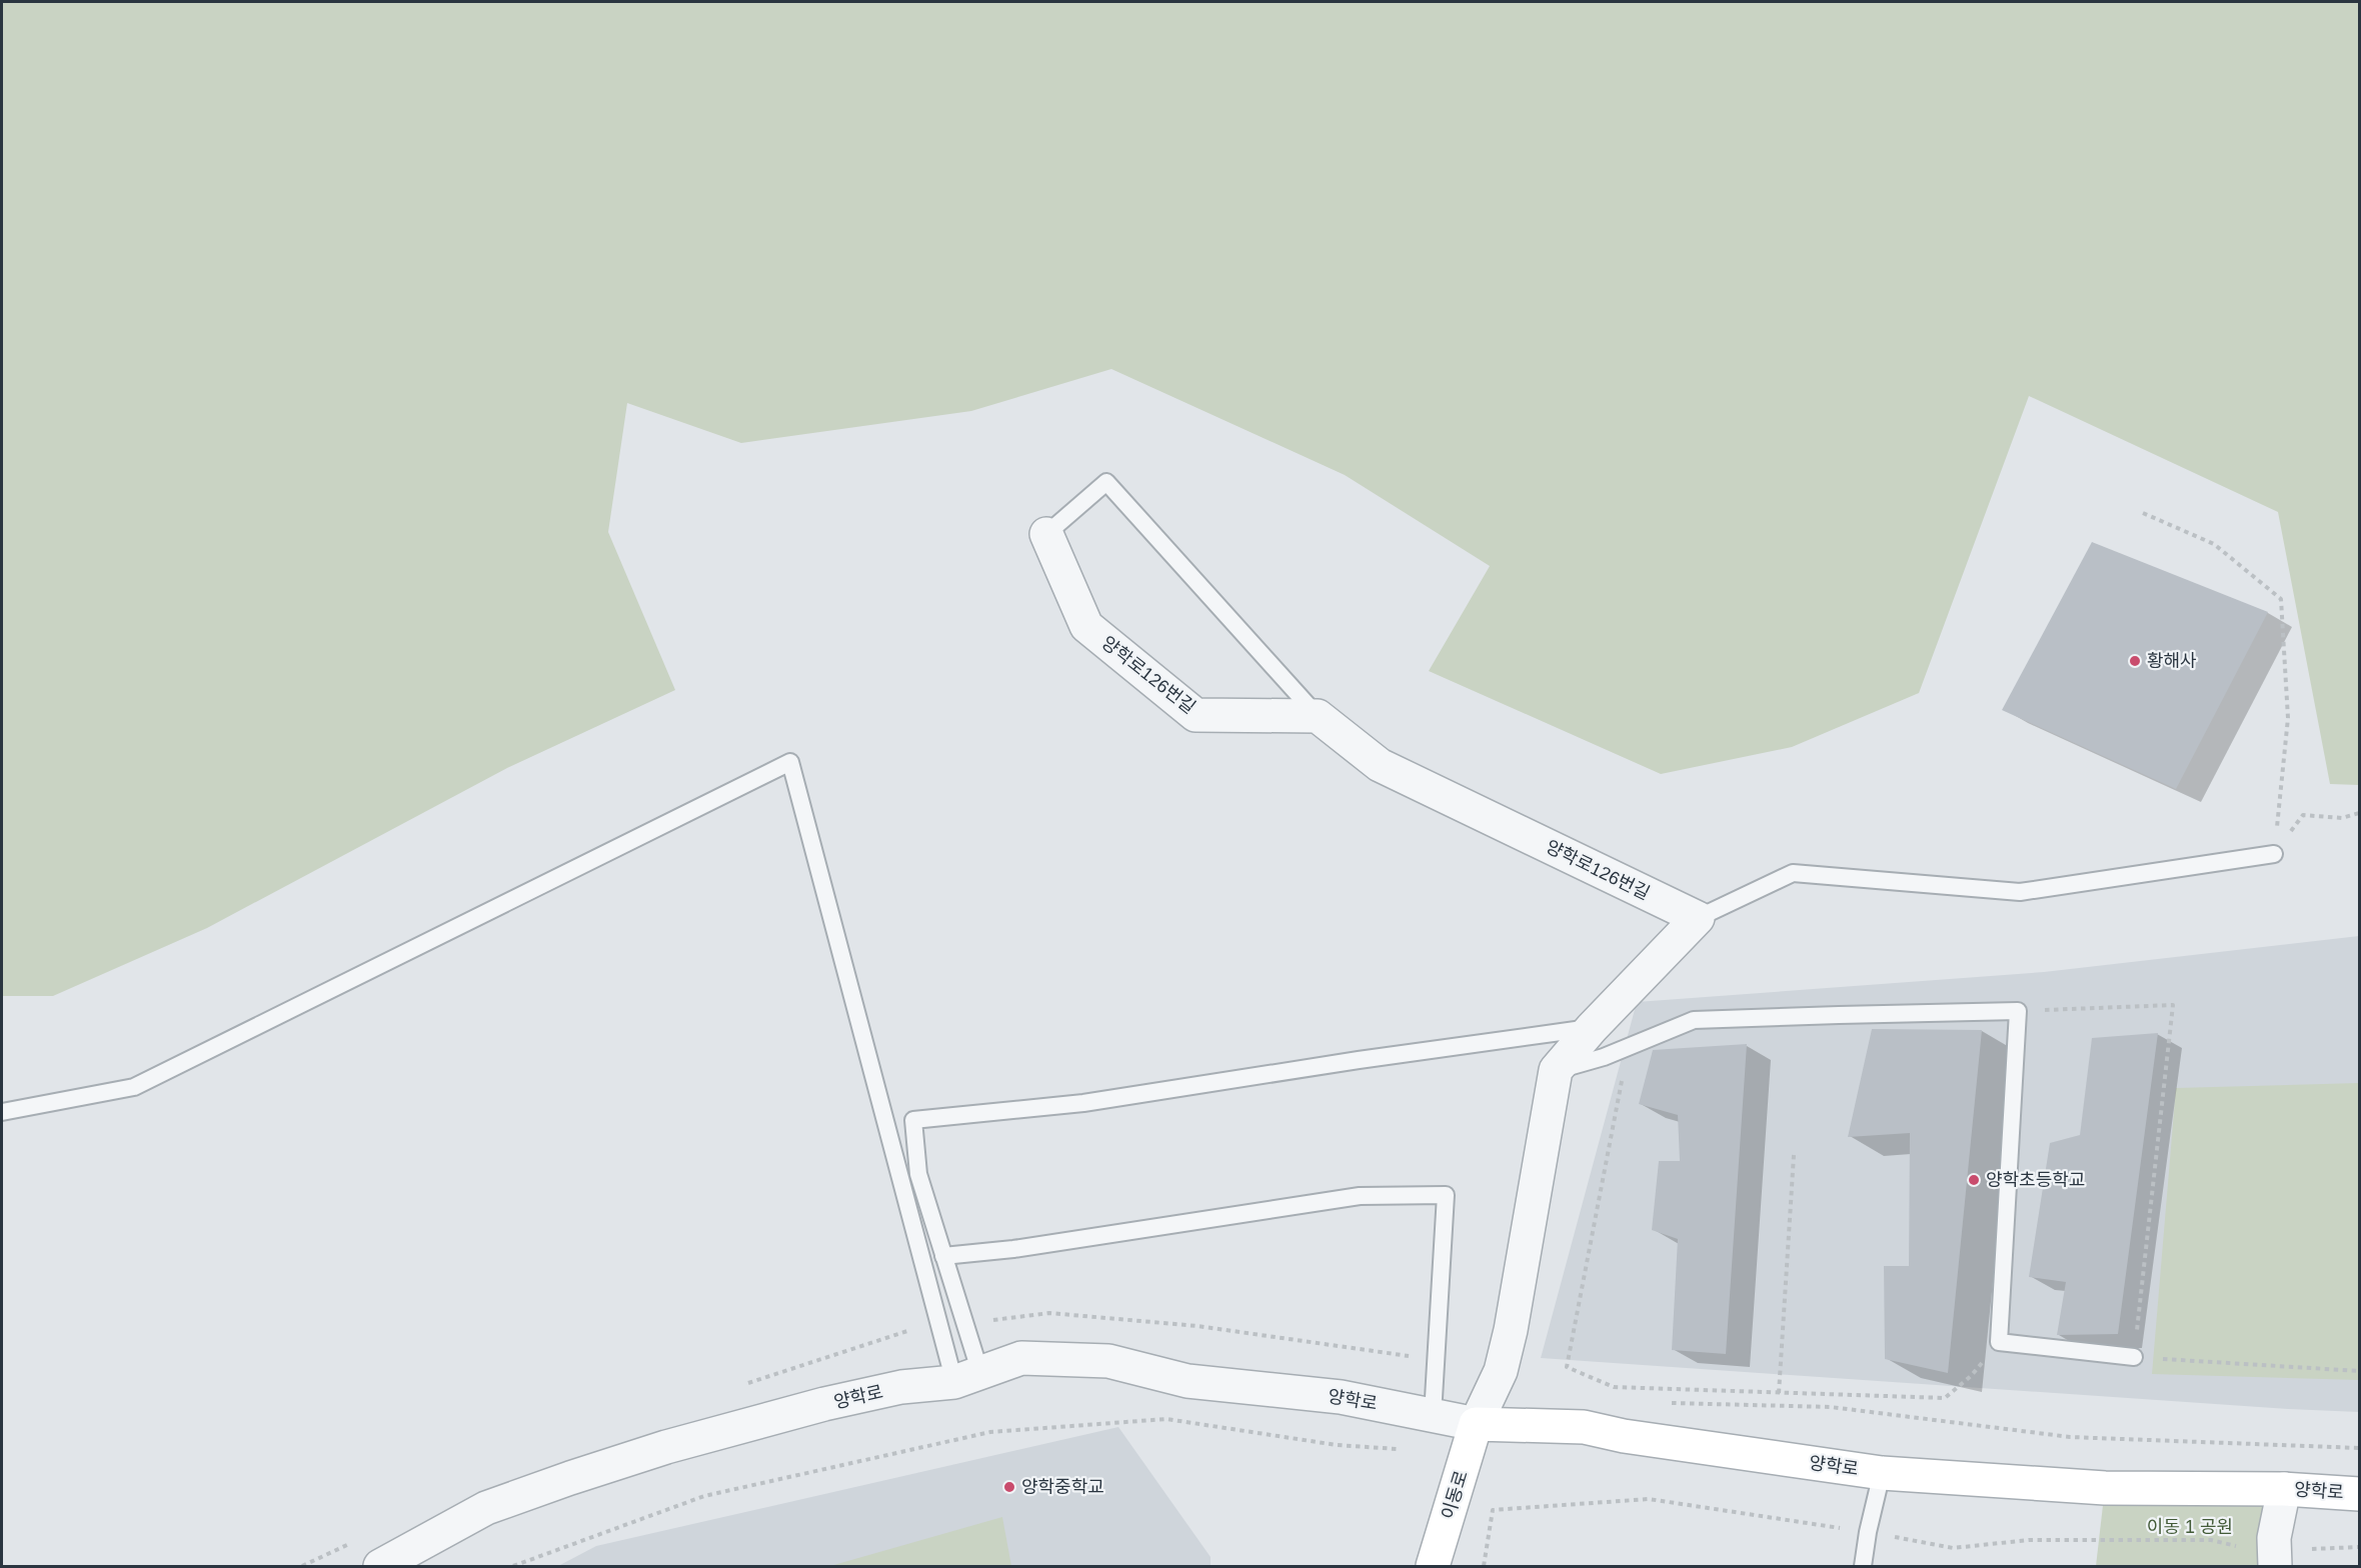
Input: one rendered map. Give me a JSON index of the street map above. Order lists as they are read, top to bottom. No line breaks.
{"streets":{"street":["양학로126번길","양학로","이동로"]},"crossings":[["양학로","이동로"]],"parks":["이동 1 공원"],"places":["황해사","양학초등학교","양학중학교"]}
